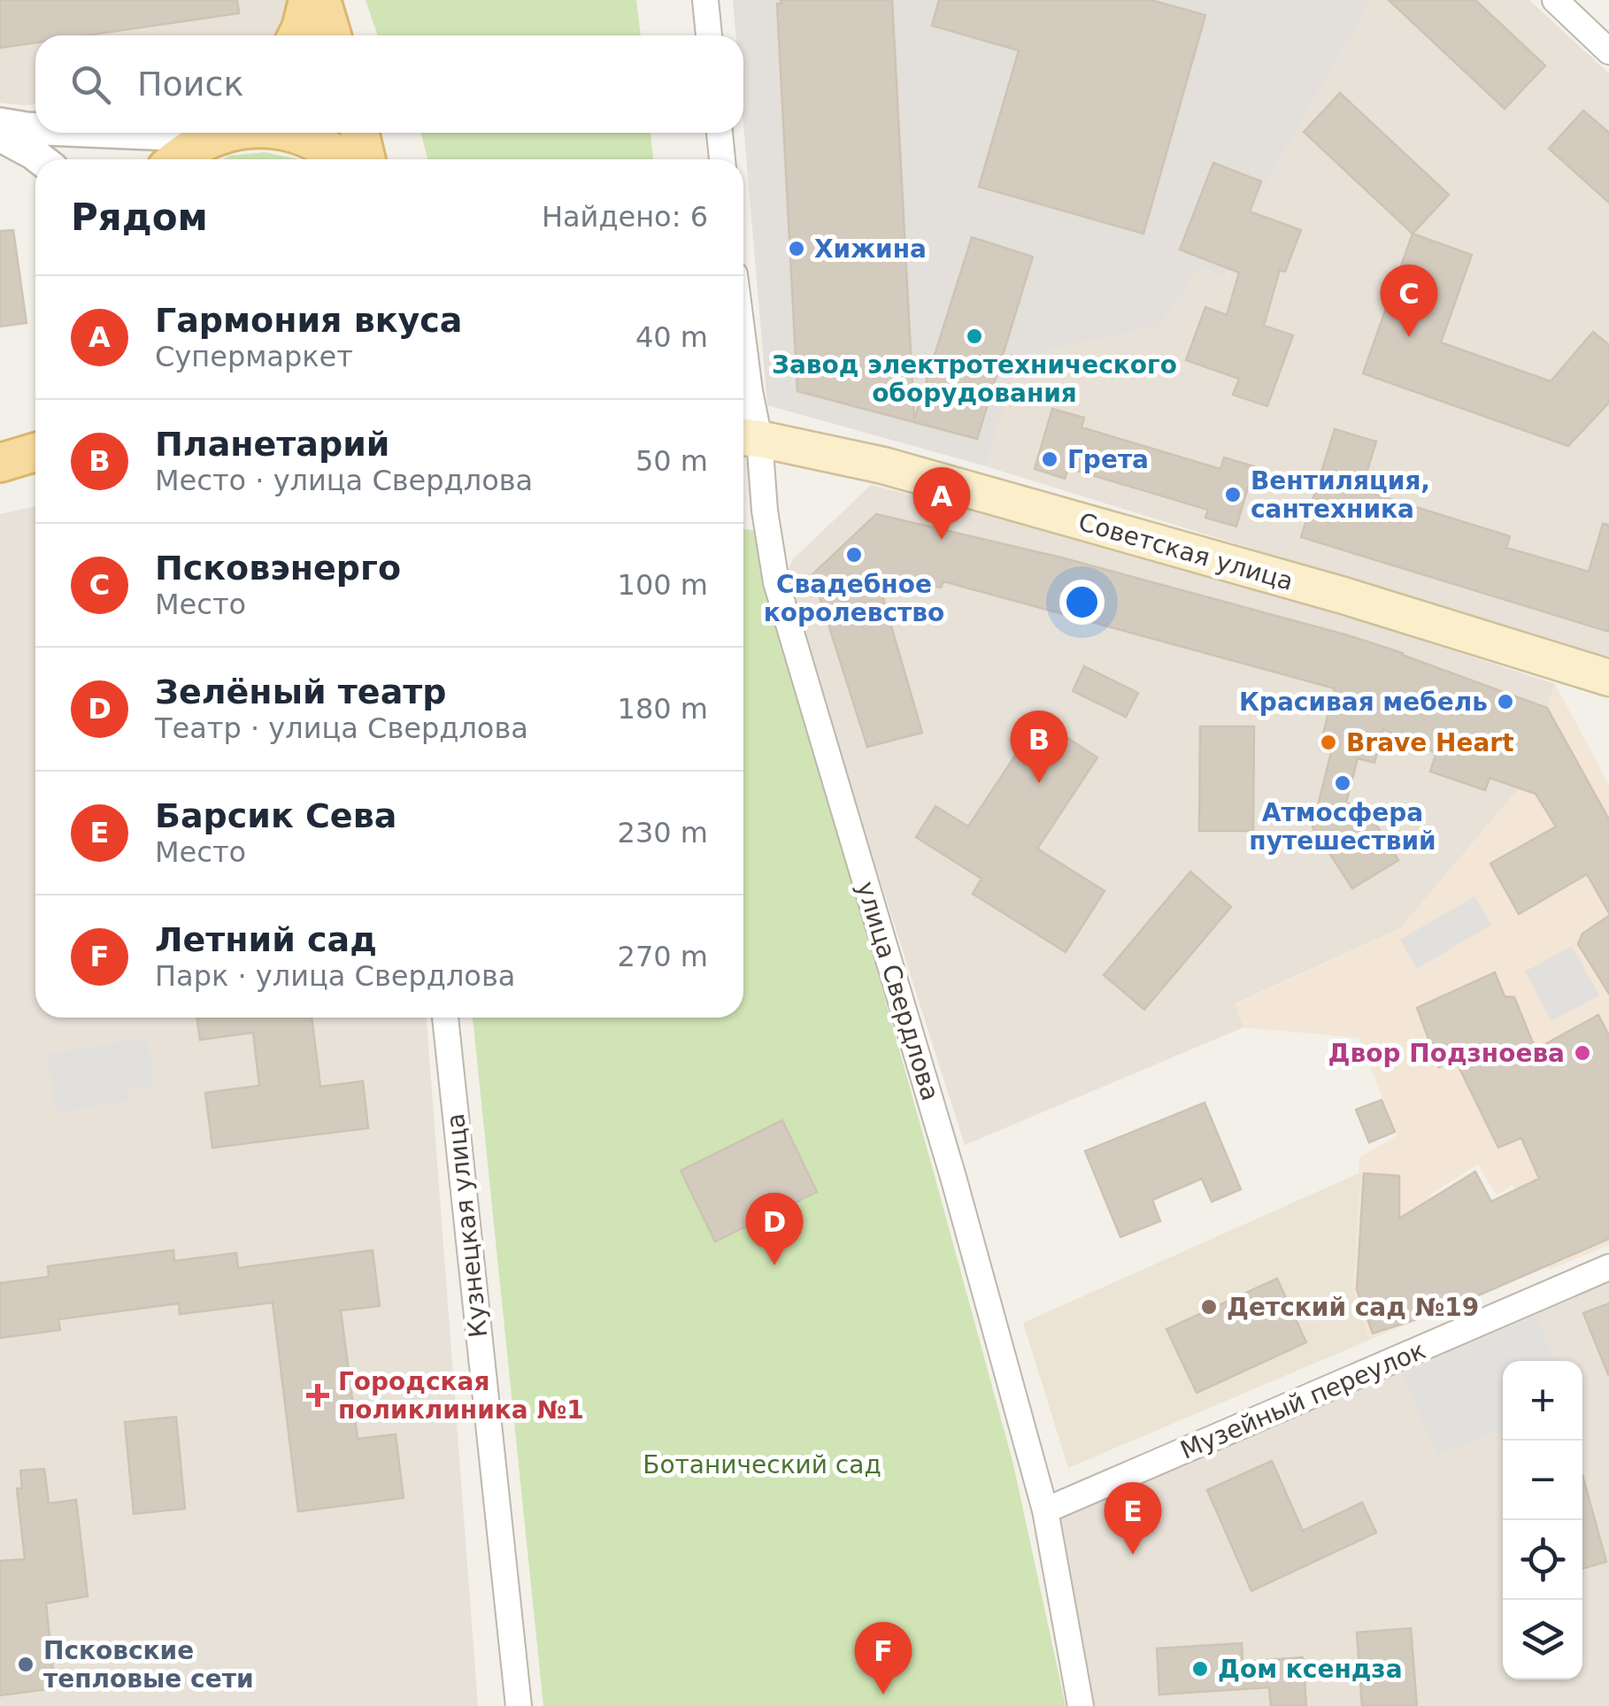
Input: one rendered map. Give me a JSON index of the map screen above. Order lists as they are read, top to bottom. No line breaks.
{"streets":{"main road":["Советская улица"],"street":["улица Свердлова","Кузнецкая улица","Музейный переулок"]},"crossings":[["улица Свердлова","Музейный переулок"]],"parks":["Ботанический сад"],"places":{"other":["Хижина","Завод электротехнического оборудования","Грета","Вентиляция, сантехника","Свадебное королевство","Красивая мебель","Brave Heart","Атмосфера путешествий","Двор Подзноева","Детский сад №19","Псковские тепловые сети","Дом ксендза"],"health":["Городская поликлиника №1"]},"page":{"search":"Поиск","heading":["Рядом","Найдено: 6"],"pins":["C","A","B","D","E","F"],"list":[{"mark":"A","name":"Гармония вкуса","note":"Супермаркет","value":"40 m"},{"mark":"B","name":"Планетарий","note":"Место · улица Свердлова","value":"50 m"},{"mark":"C","name":"Псковэнерго","note":"Место","value":"100 m"},{"mark":"D","name":"Зелёный театр","note":"Театр · улица Свердлова","value":"180 m"},{"mark":"E","name":"Барсик Сева","note":"Место","value":"230 m"},{"mark":"F","name":"Летний сад","note":"Парк · улица Свердлова","value":"270 m"}],"map_buttons":["+","−"]}}
